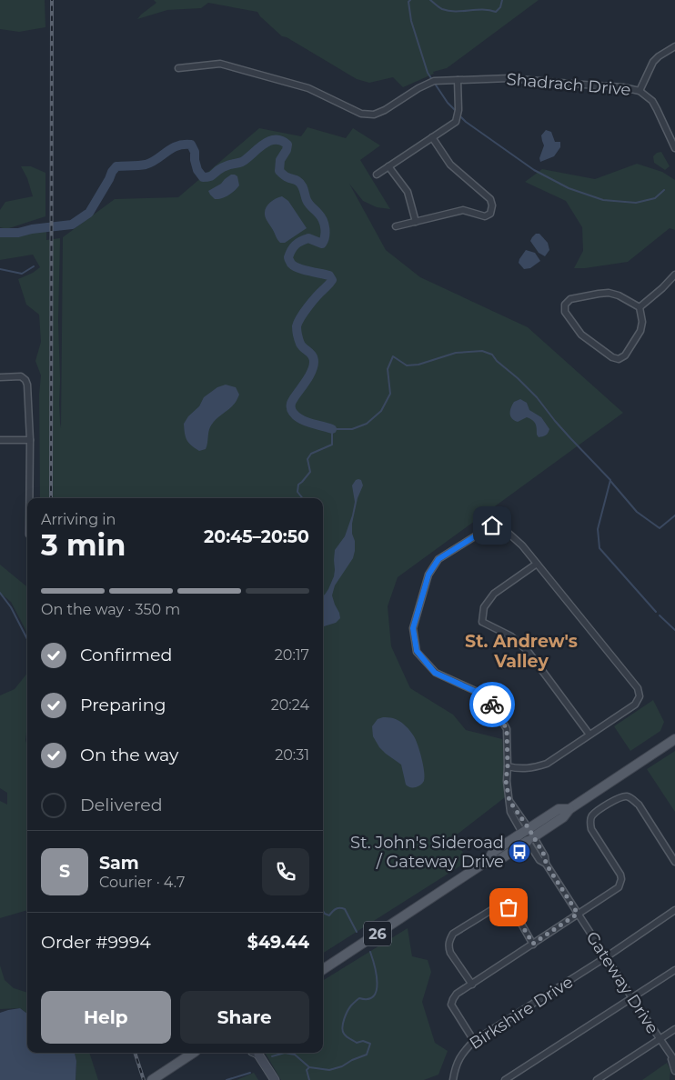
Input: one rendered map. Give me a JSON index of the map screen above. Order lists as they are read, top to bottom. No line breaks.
{"streets":{"main road":["26"],"street":["Shadrach Drive","Gateway Drive","Birkshire Drive"]},"crossings":[["26","Gateway Drive"],["Gateway Drive","Birkshire Drive"]],"districts":["St. Andrew's Valley"],"places":{"bus stop":["St. John's Sideroad / Gateway Drive"]},"page":{"heading":["3 min","Arriving in","20:45–20:50"],"panel":["Sam","Courier · 4.7","Order #9994","$49.44"],"bar":"On the way · 350 m","list":[["Confirmed","20:17"],["Preparing","20:24"],["On the way","20:31"],"Delivered"],"round":"S","buttons":["Help","Share"]}}
